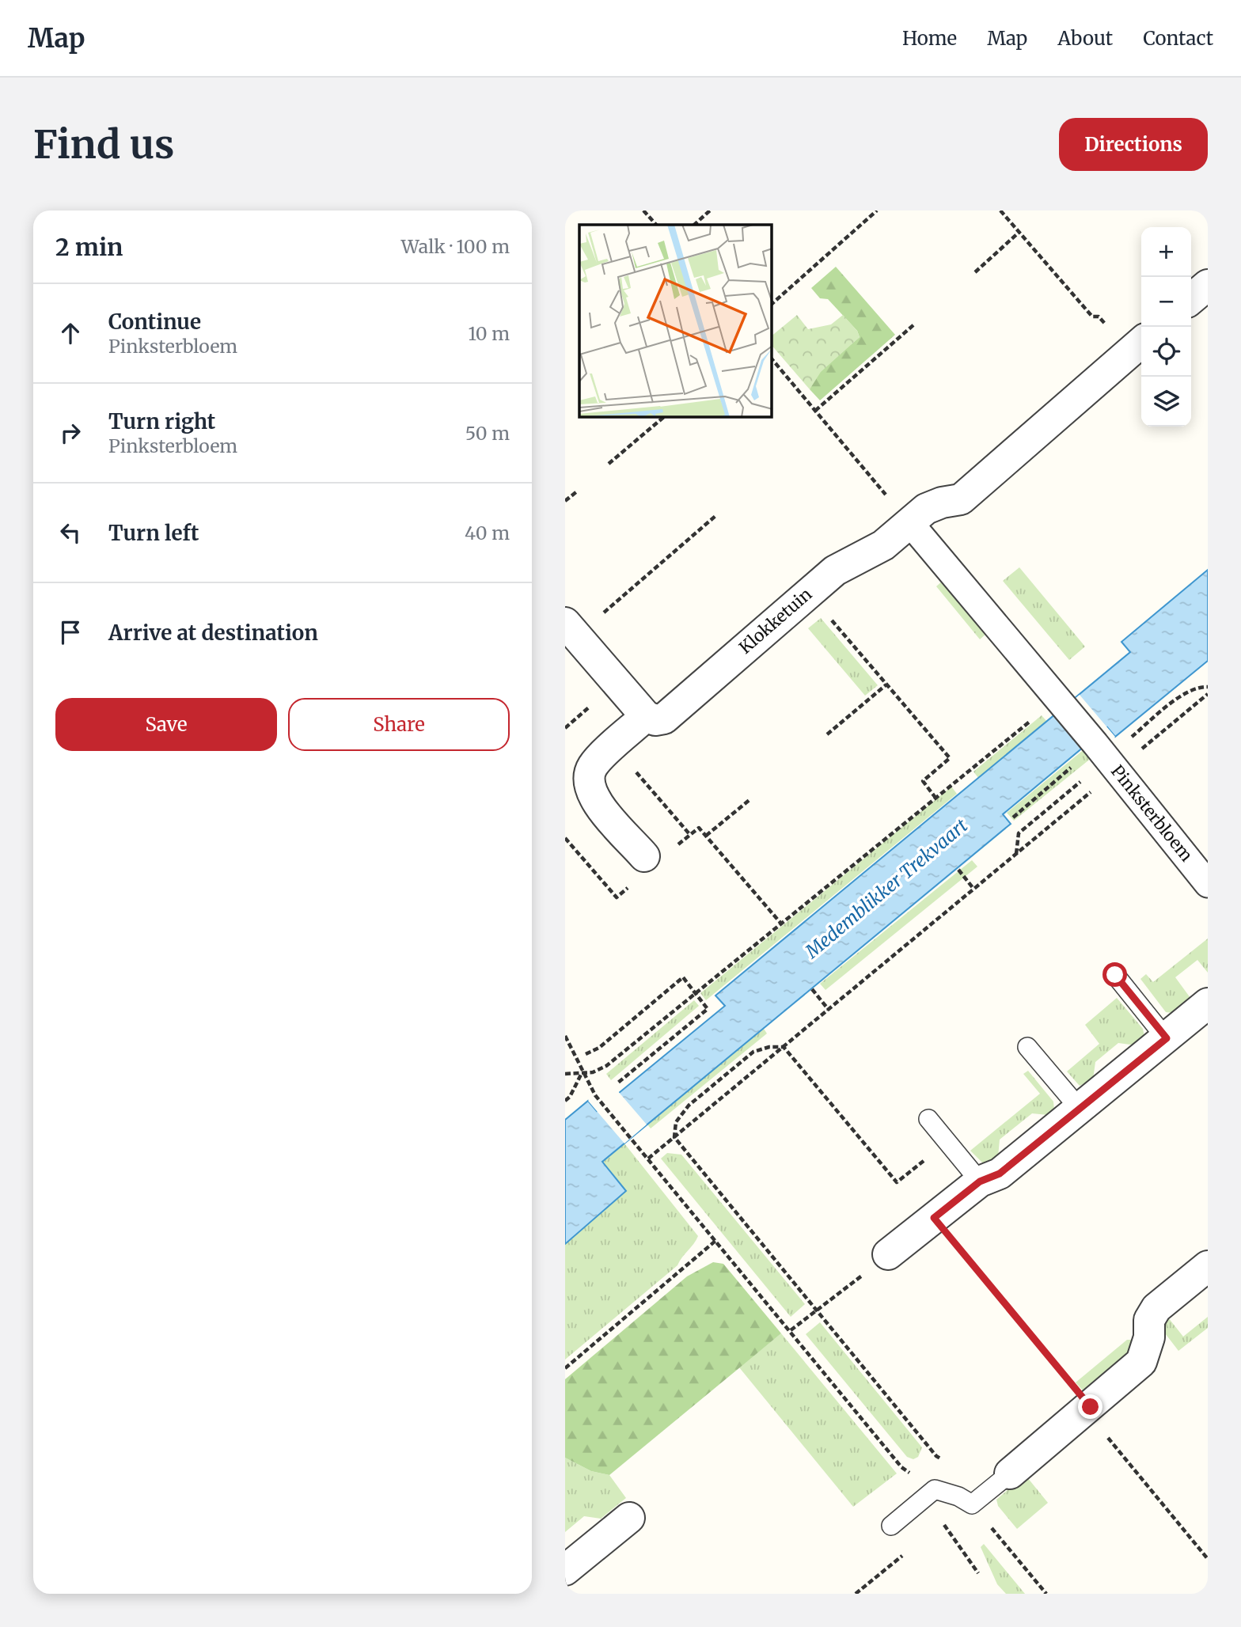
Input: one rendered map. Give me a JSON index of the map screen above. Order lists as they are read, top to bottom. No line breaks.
{"streets":{"street":["Klokketuin","Pinksterbloem"]},"water":["Medemblikker Trekvaart"],"page":{"header":"Map","nav":["Home","Map","About","Contact"],"buttons":["Directions",["Save","Share"]],"title":"Find us","heading":["2 min","Walk · 100 m"],"map_buttons":["+","−"],"list":[["Continue","Pinksterbloem","10 m"],["Turn right","Pinksterbloem","50 m"],["Turn left","40 m"],"Arrive at destination"]}}
